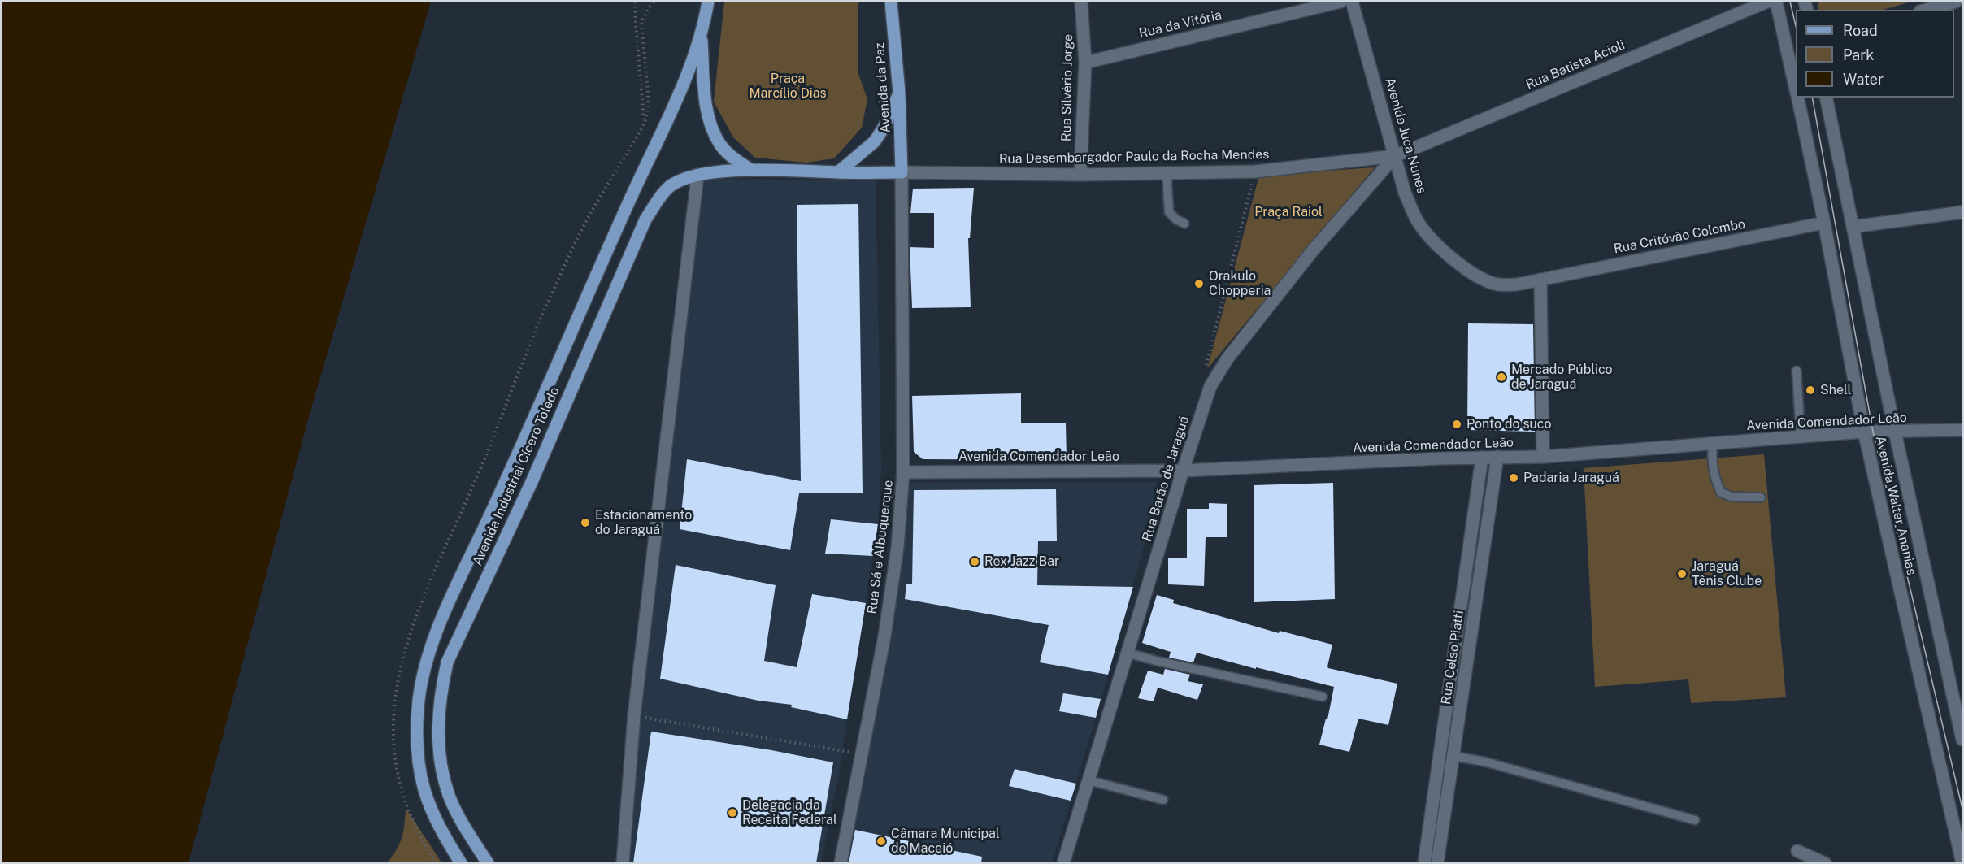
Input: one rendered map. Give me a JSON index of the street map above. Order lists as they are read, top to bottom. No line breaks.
{"streets":{"main road":["Avenida da Paz","Avenida Industrial Cícero Toledo"],"street":["Rua da Vitória","Rua Batista Acioli","Rua Silvério Jorge","Avenida Juca Nunes","Rua Desembargador Paulo da Rocha Mendes","Rua Critóvão Colombo","Avenida Comendador Leão","Rua Barão de Jaraguá","Avenida Walter Ananias","Rua Sá e Albuquerque","Rua Celso Piatti"]},"crossings":[["Rua da Vitória","Rua Silvério Jorge"],["Rua Batista Acioli","Avenida Juca Nunes"],["Rua Batista Acioli","Rua Desembargador Paulo da Rocha Mendes"],["Rua Batista Acioli","Rua Barão de Jaraguá"],["Avenida da Paz","Rua Desembargador Paulo da Rocha Mendes"],["Avenida da Paz","Avenida Industrial Cícero Toledo"],["Avenida da Paz","Rua Sá e Albuquerque"],["Rua Silvério Jorge","Rua Desembargador Paulo da Rocha Mendes"],["Avenida Juca Nunes","Rua Desembargador Paulo da Rocha Mendes"],["Avenida Juca Nunes","Rua Critóvão Colombo"],["Avenida Juca Nunes","Rua Barão de Jaraguá"],["Rua Desembargador Paulo da Rocha Mendes","Avenida Industrial Cícero Toledo"],["Rua Desembargador Paulo da Rocha Mendes","Rua Barão de Jaraguá"],["Rua Desembargador Paulo da Rocha Mendes","Rua Sá e Albuquerque"],["Rua Critóvão Colombo","Avenida Walter Ananias"],["Avenida Comendador Leão","Rua Barão de Jaraguá"],["Avenida Comendador Leão","Avenida Walter Ananias"],["Avenida Comendador Leão","Rua Sá e Albuquerque"],["Avenida Comendador Leão","Rua Celso Piatti"],["Avenida Industrial Cícero Toledo","Rua Sá e Albuquerque"]],"parks":["Praça Marcílio Dias","Praça Raiol"],"places":["Orakulo Chopperia","Mercado Público de Jaraguá","Shell","Ponto do suco","Padaria Jaraguá","Estacionamento do Jaraguá","Rex Jazz Bar","Jaraguá Tênis Clube","Delegacia da Receita Federal","Câmara Municipal de Maceió"],"legend":["Road","Park","Water"]}
